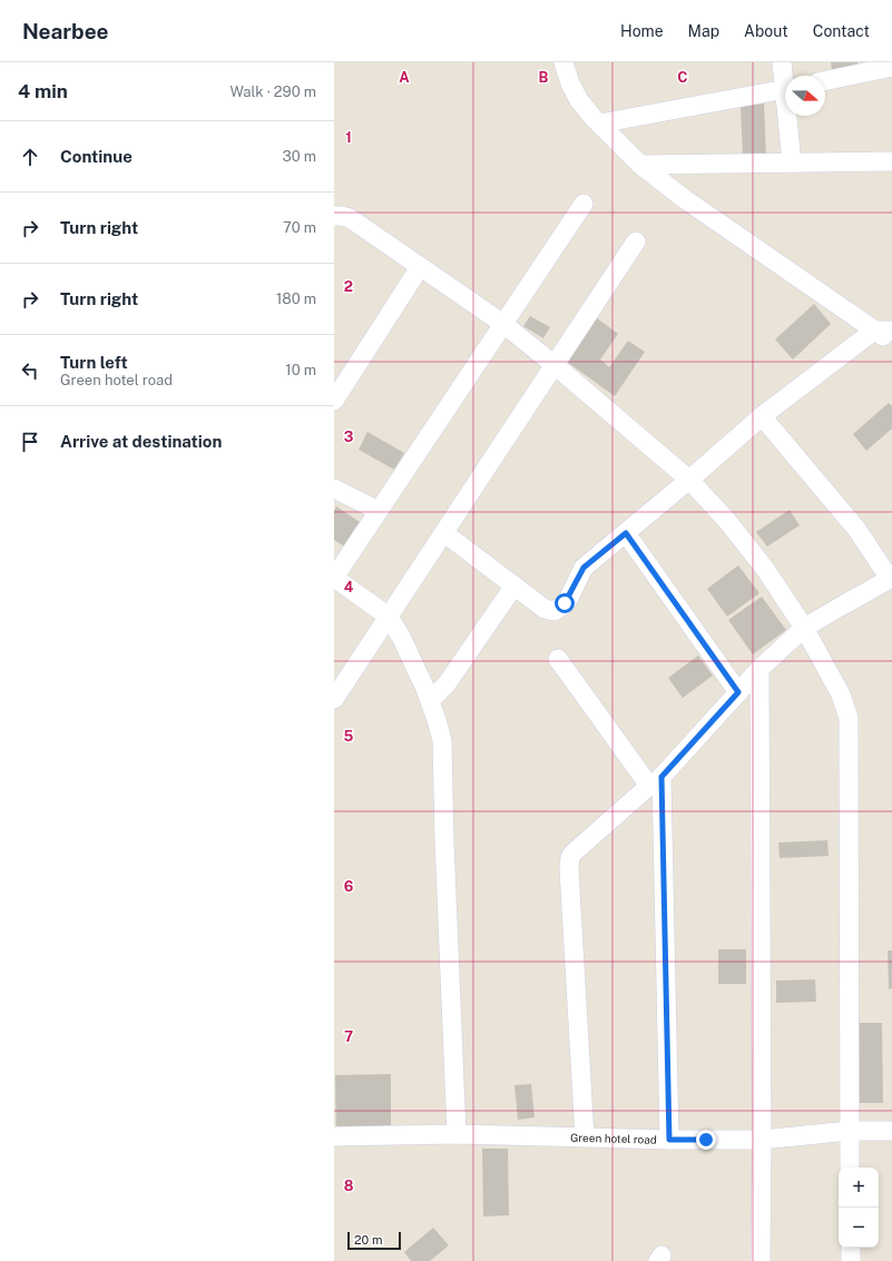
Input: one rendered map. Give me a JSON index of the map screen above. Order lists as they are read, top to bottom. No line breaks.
{"streets":{"street":["Green hotel road"]},"scale_bar":"20 m","north":"right","page":{"header":"Nearbee","nav":["Home","Map","About","Contact"],"heading":["4 min","Walk · 290 m"],"list":[["Continue","30 m"],["Turn right","70 m"],["Turn right","180 m"],["Turn left","Green hotel road","10 m"],"Arrive at destination"],"map_buttons":["+","−"],"scale":"20 m"},"grid":{"columns":["A","B","C"],"rows":["1","2","3","4","5","6","7","8"]}}
